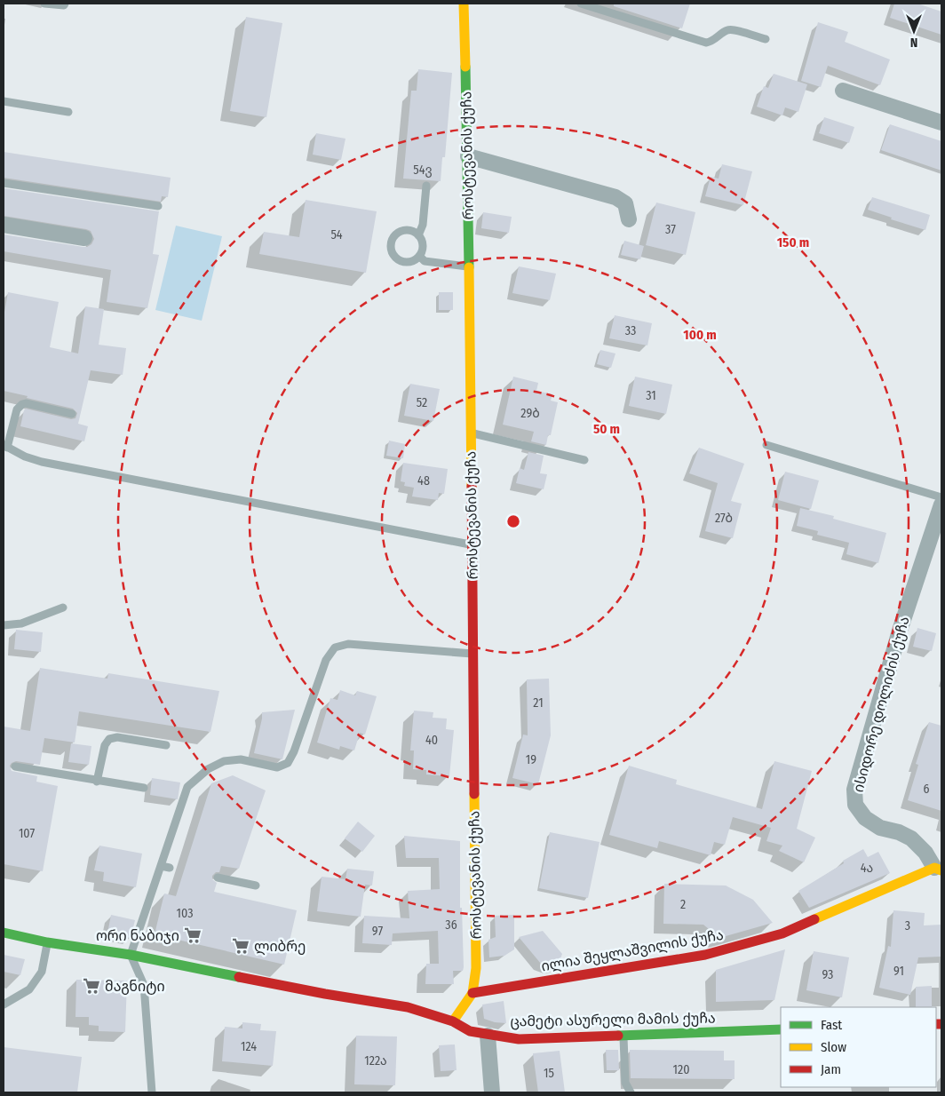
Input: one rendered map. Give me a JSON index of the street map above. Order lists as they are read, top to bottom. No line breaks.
{"streets":{"street":["როსტევანის ქუჩა","ისიდორე დოლიძის ქუჩა","ილია შეყლაშვილის ქუჩა","ცამეტი ასურელი მამის ქუჩა"]},"crossings":[["როსტევანის ქუჩა","ილია შეყლაშვილის ქუჩა"],["როსტევანის ქუჩა","ცამეტი ასურელი მამის ქუჩა"],["ისიდორე დოლიძის ქუჩა","ილია შეყლაშვილის ქუჩა"]],"places":{"supermarket":["ორი ნაბიჯი","ლიბრე","მაგნიტი"]},"house_numbers":["54ვ","37","54","33","31","52","29ბ","48","27ბ","21","40","19","6","107","4ა","2","103","36","3","97","91","93","124","122ა","120","15"],"legend":["Fast","Slow","Jam"],"north":"bottom","rings":["150 m","100 m","50 m"]}
